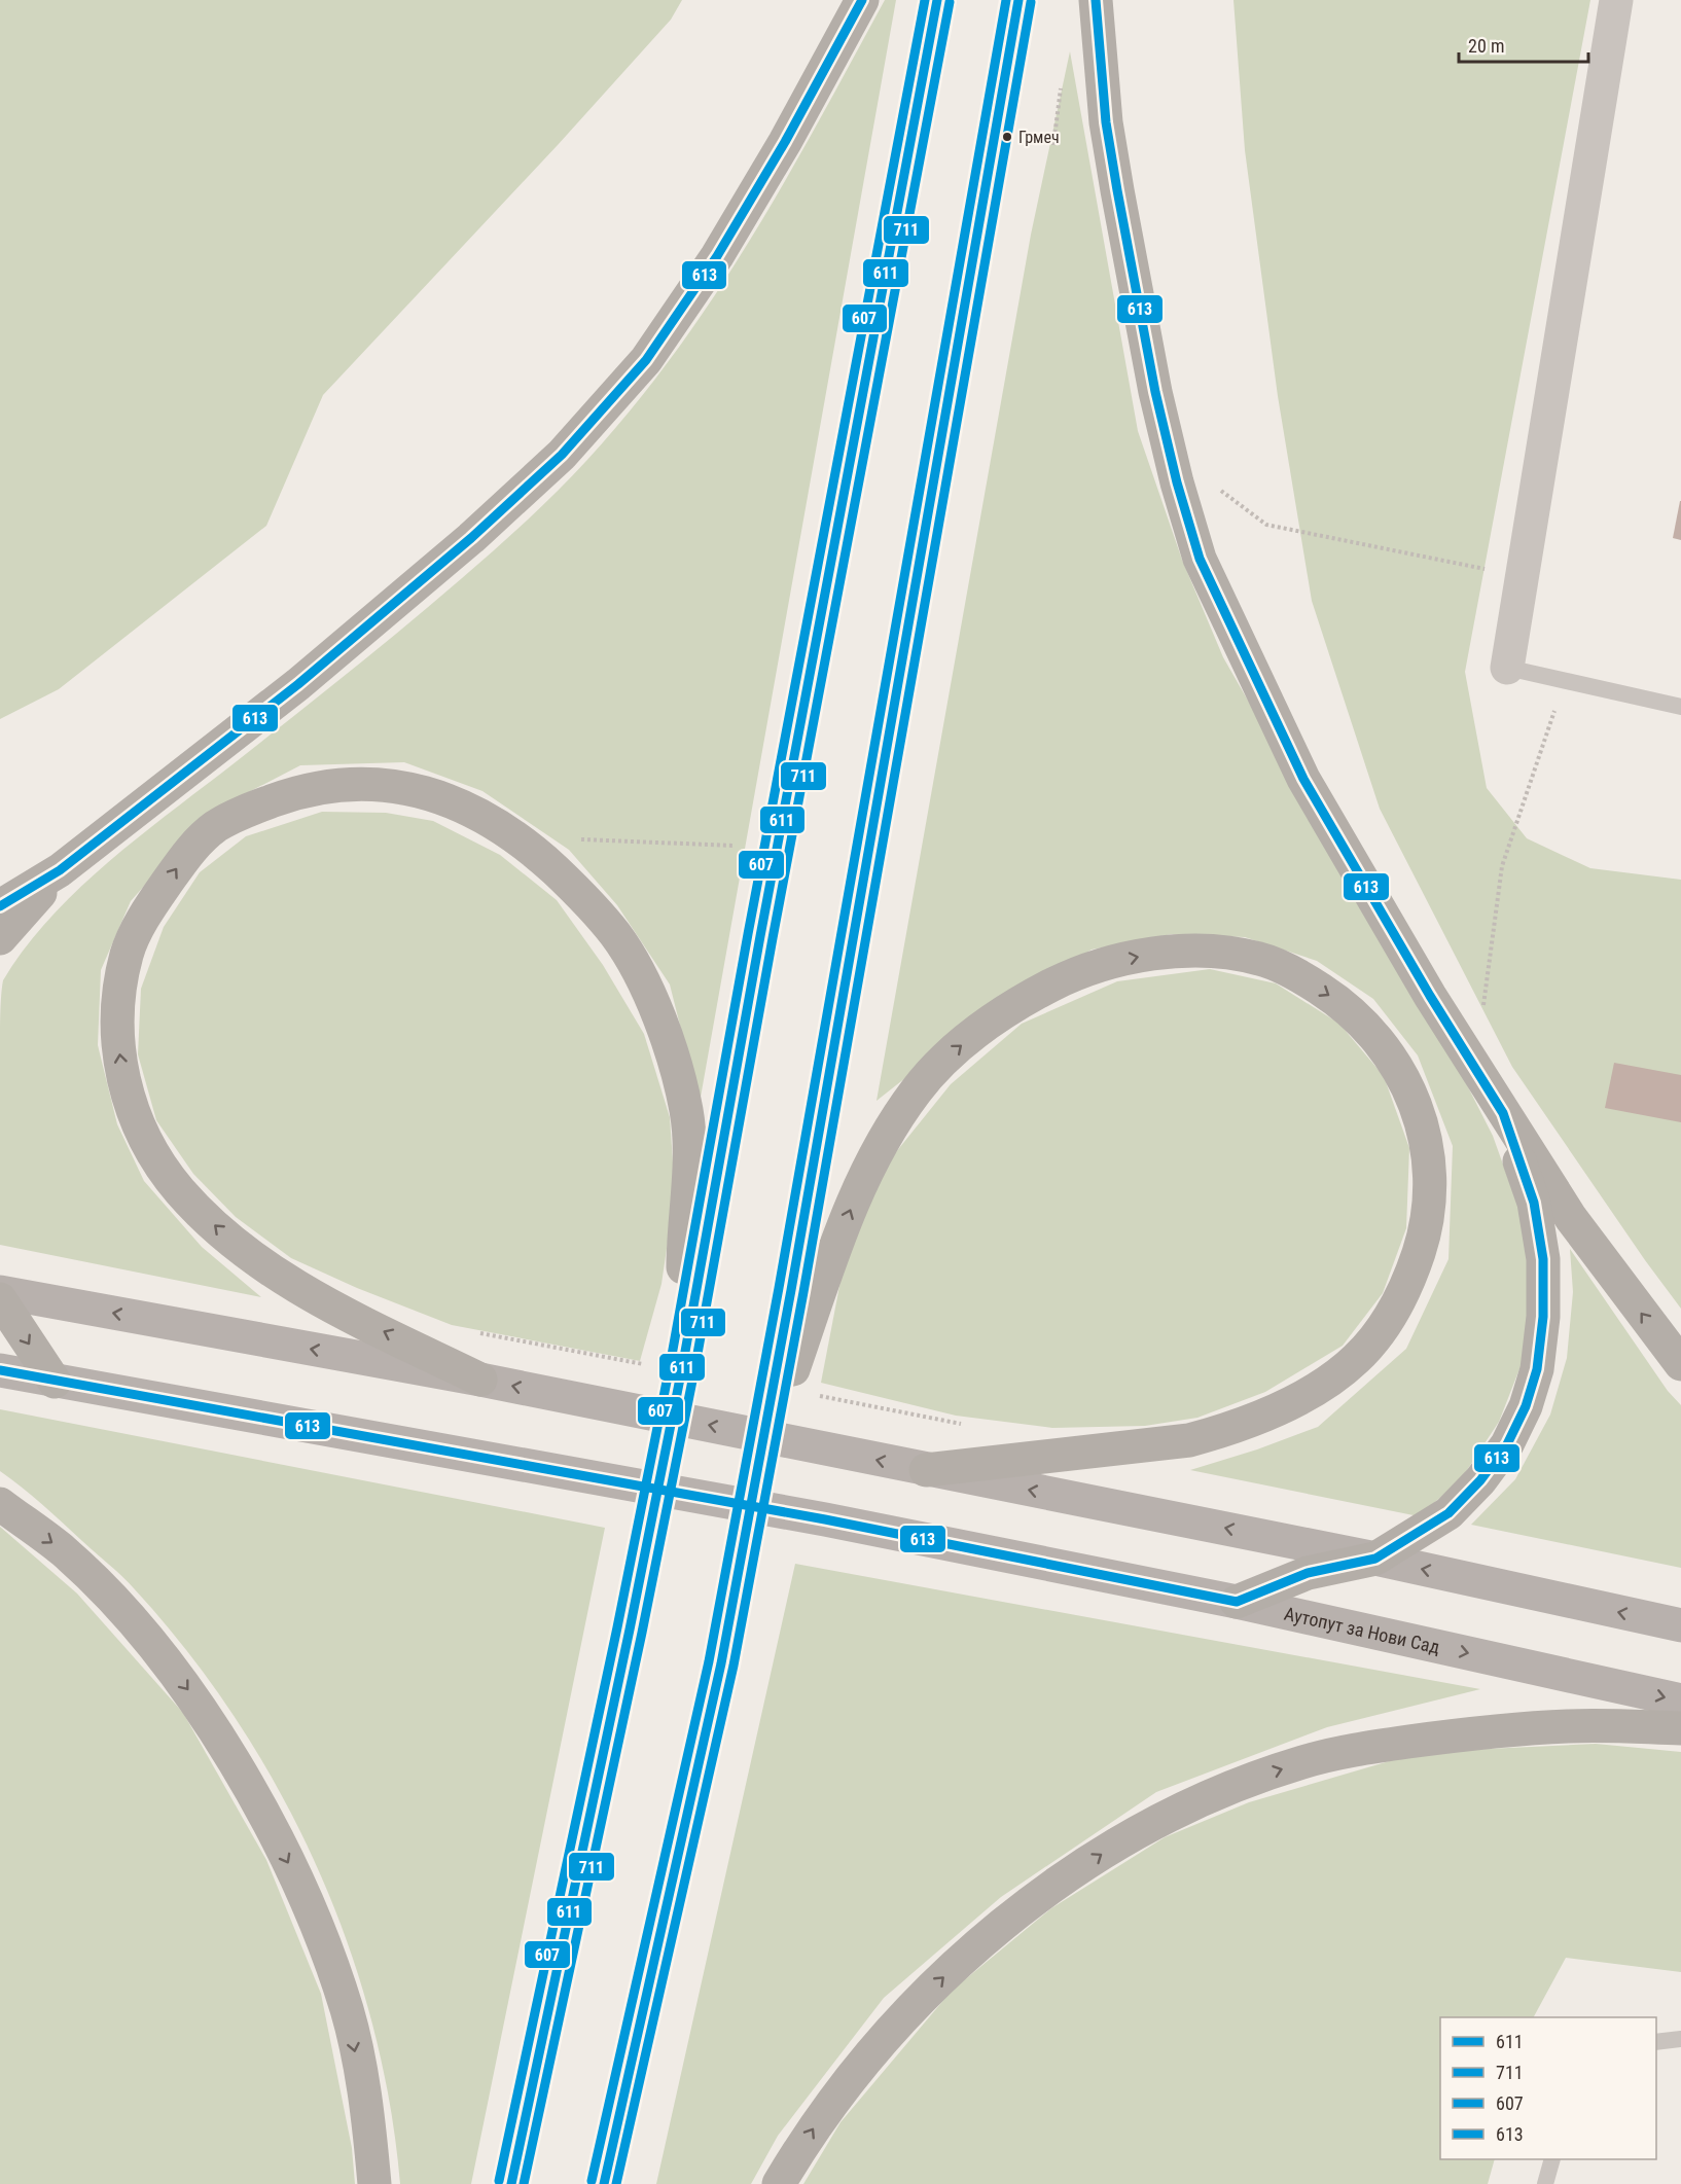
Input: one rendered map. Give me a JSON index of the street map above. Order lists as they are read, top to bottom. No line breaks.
{"streets":{"main road":["Аутопут за Нови Сад"]},"places":["Грмеч"],"lines":["transit line 611","transit line 607","transit line 613","transit line 711"],"legend":["611","711","607","613"],"scale_bar":"20 m"}
